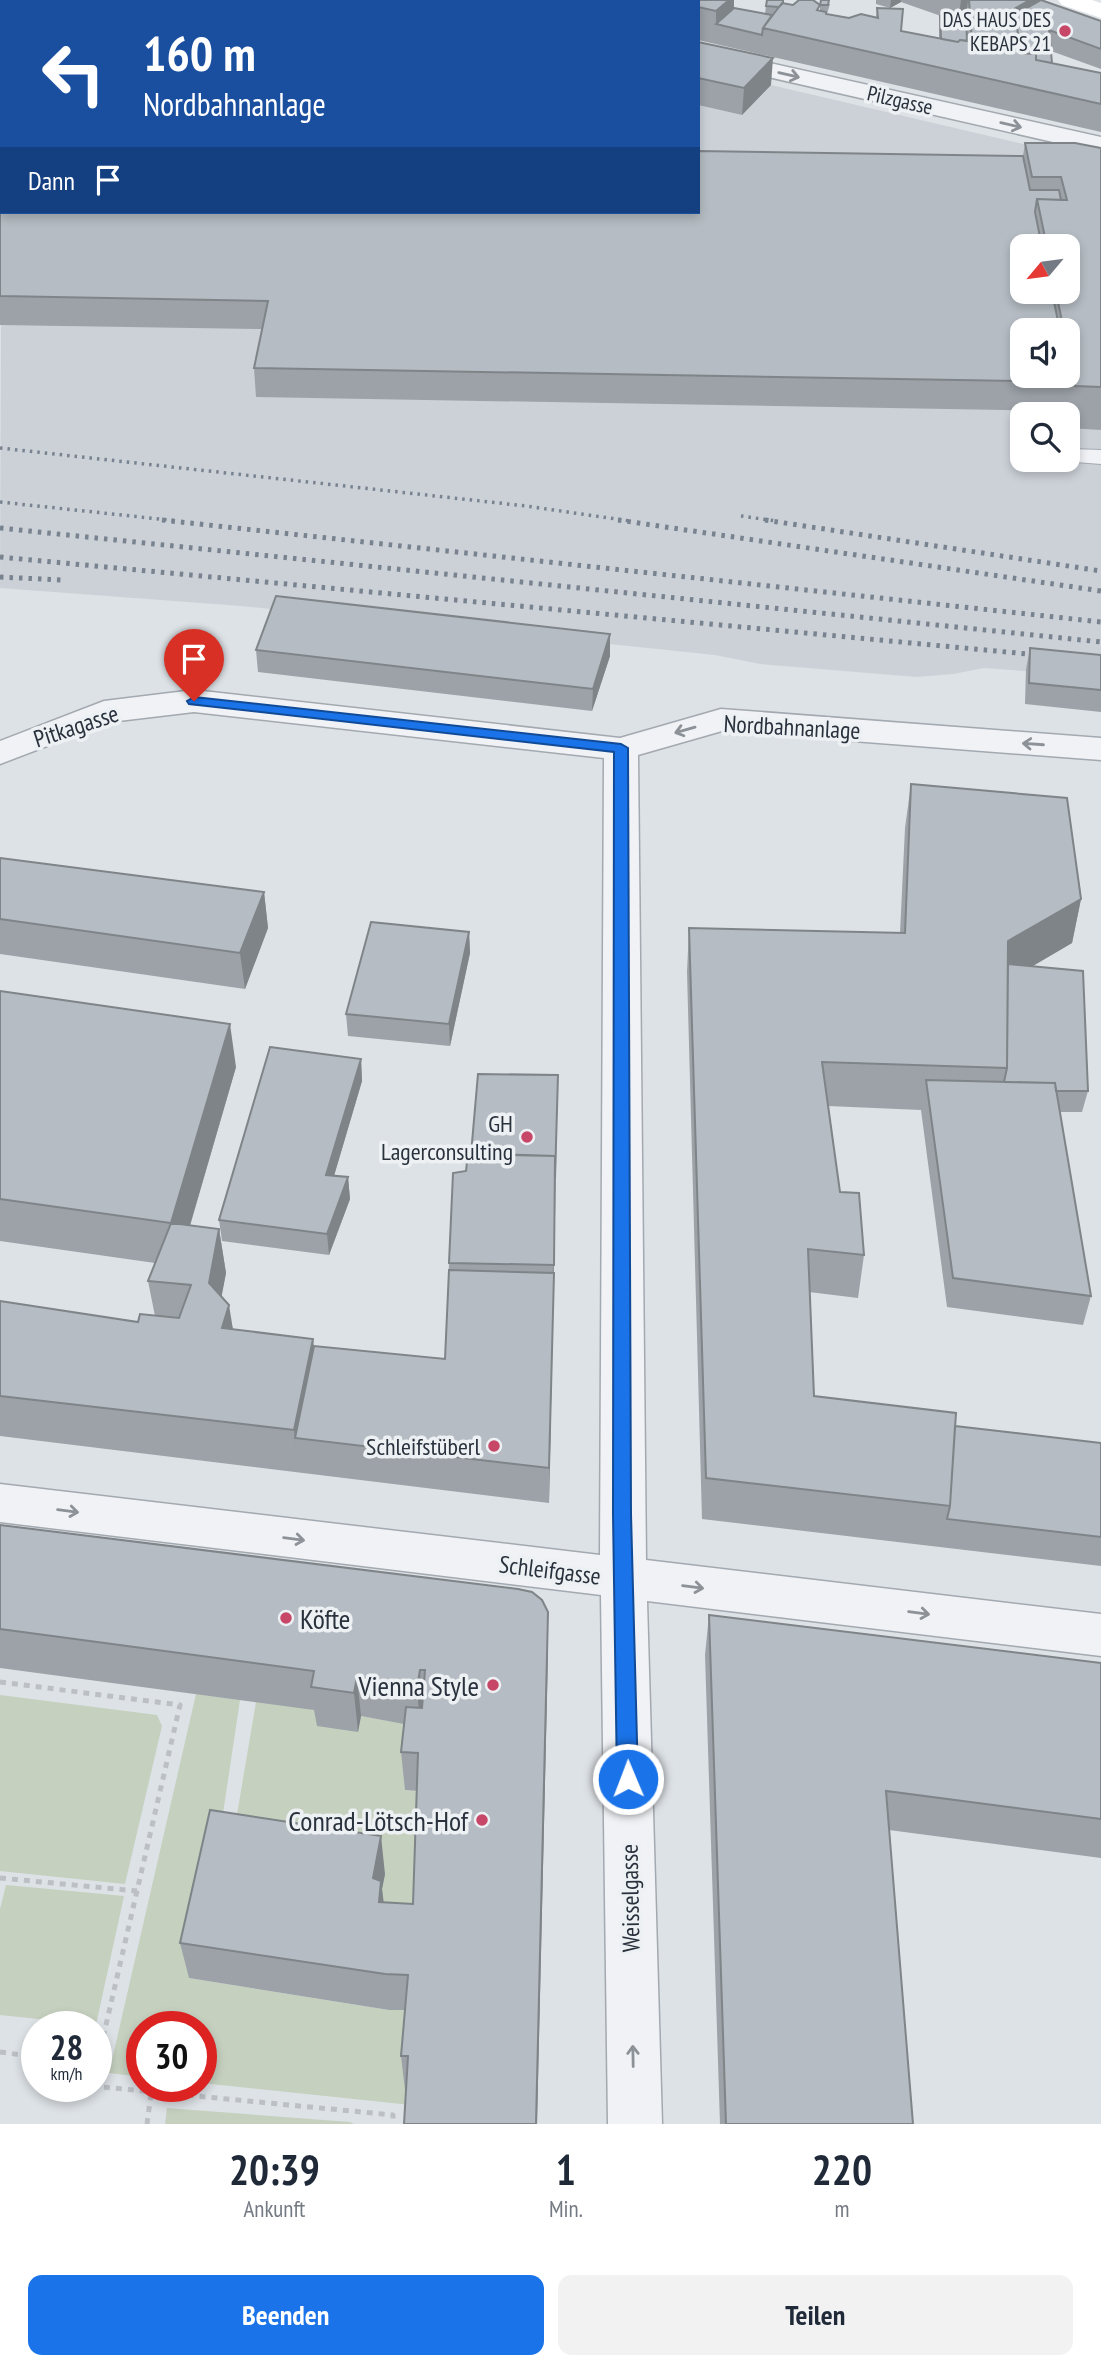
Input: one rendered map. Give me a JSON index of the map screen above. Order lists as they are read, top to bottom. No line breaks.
{"streets":{"street":["Pilzgasse","Pitkagasse","Nordbahnanlage","Schleifgasse","Weisselgasse"]},"crossings":[["Pitkagasse","Nordbahnanlage"],["Nordbahnanlage","Weisselgasse"],["Schleifgasse","Weisselgasse"]],"one_way":["Pilzgasse","Nordbahnanlage","Schleifgasse","Weisselgasse"],"places":["DAS HAUS DES KEBAPS 21","GH Lagerconsulting","Schleifstüberl","Köfte","Vienna Style","Conrad-Lötsch-Hof"],"north":"bottom left","page":{"turn":["160 m","Nordbahnanlage"],"then":"Dann","speed":"28 km/h","limit":"30","eta":["20:39","Ankunft","1","Min.","220","m"],"buttons":["Beenden","Teilen"]}}
